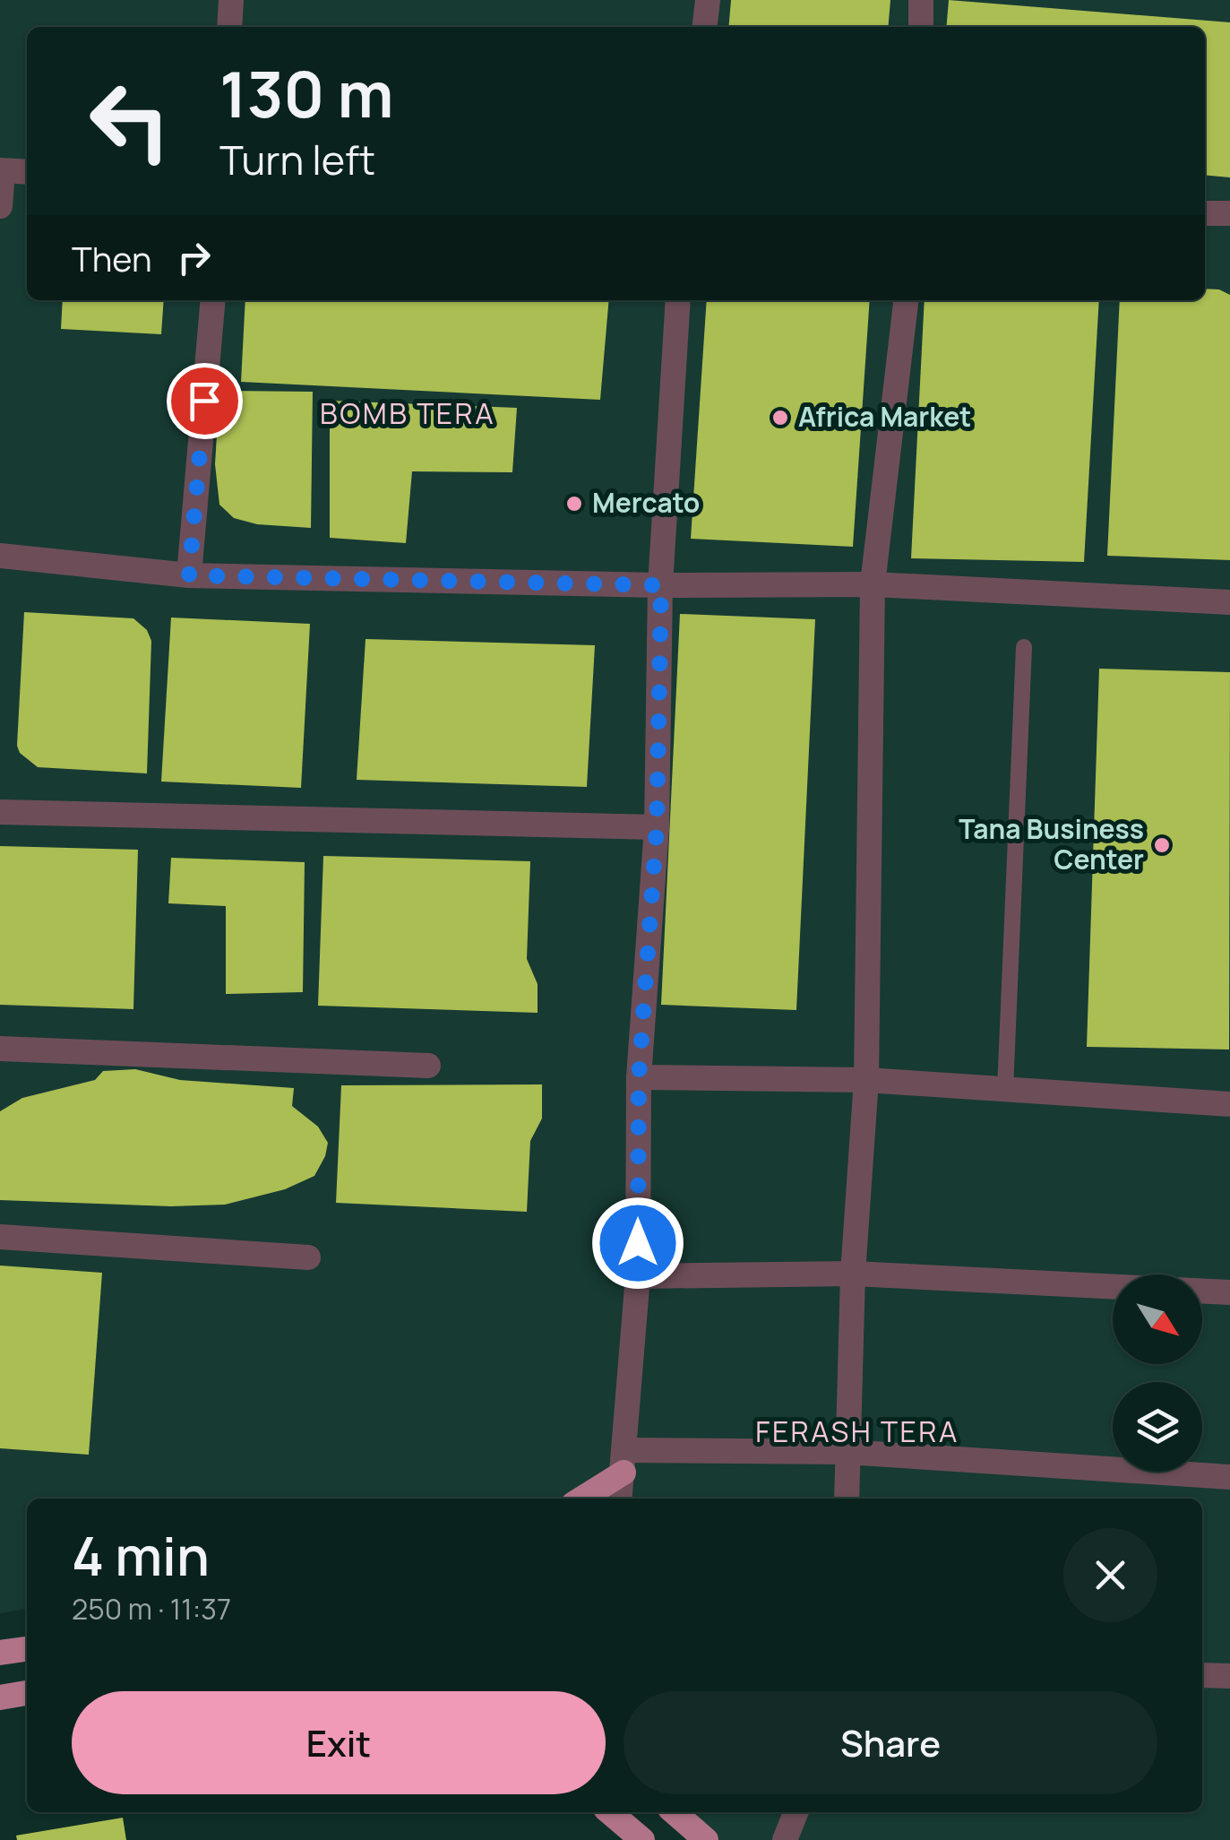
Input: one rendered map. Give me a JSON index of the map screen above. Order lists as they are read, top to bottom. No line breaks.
{"districts":["BOMB TERA","FERASH TERA"],"places":["Africa Market","Mercato","Tana Business Center"],"north":"bottom right","page":{"turn":["130 m","Turn left"],"then":"Then","heading":["4 min","250 m · 11:37"],"buttons":["Exit","Share"]}}
